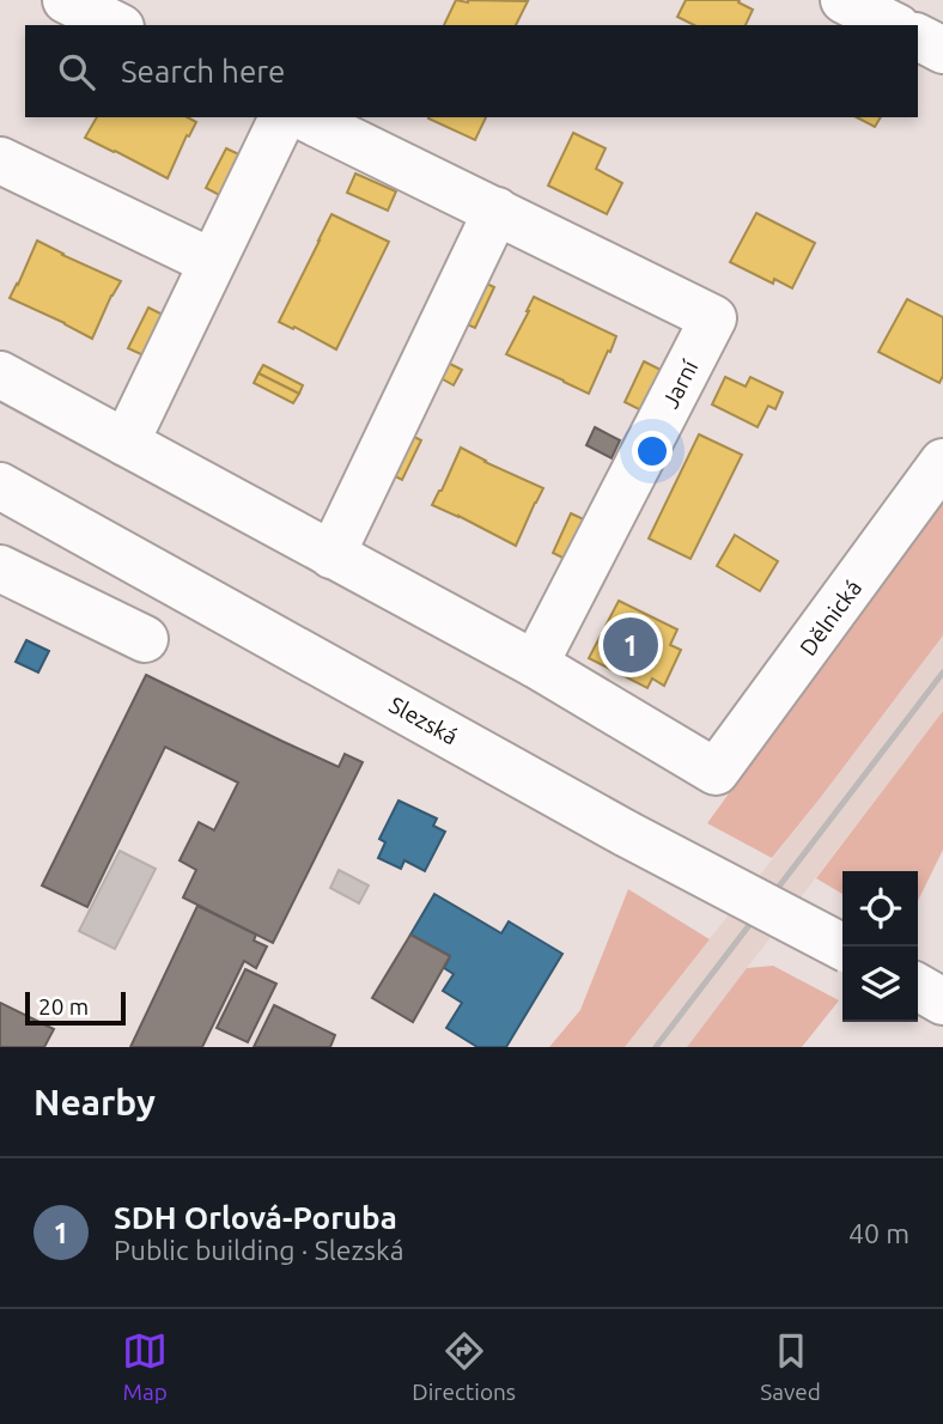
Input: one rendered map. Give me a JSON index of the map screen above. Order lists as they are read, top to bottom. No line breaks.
{"streets":{"street":["Jarní","Dělnická","Slezská"]},"crossings":[["Jarní","Dělnická"]],"scale_bar":"20 m","page":{"search":"Search here","pins":"1","scale":"20 m","heading":"Nearby","list":[{"mark":"1","name":"SDH Orlová-Poruba","note":"Public building · Slezská","value":"40 m"}],"nav":["Map","Directions","Saved"]}}
